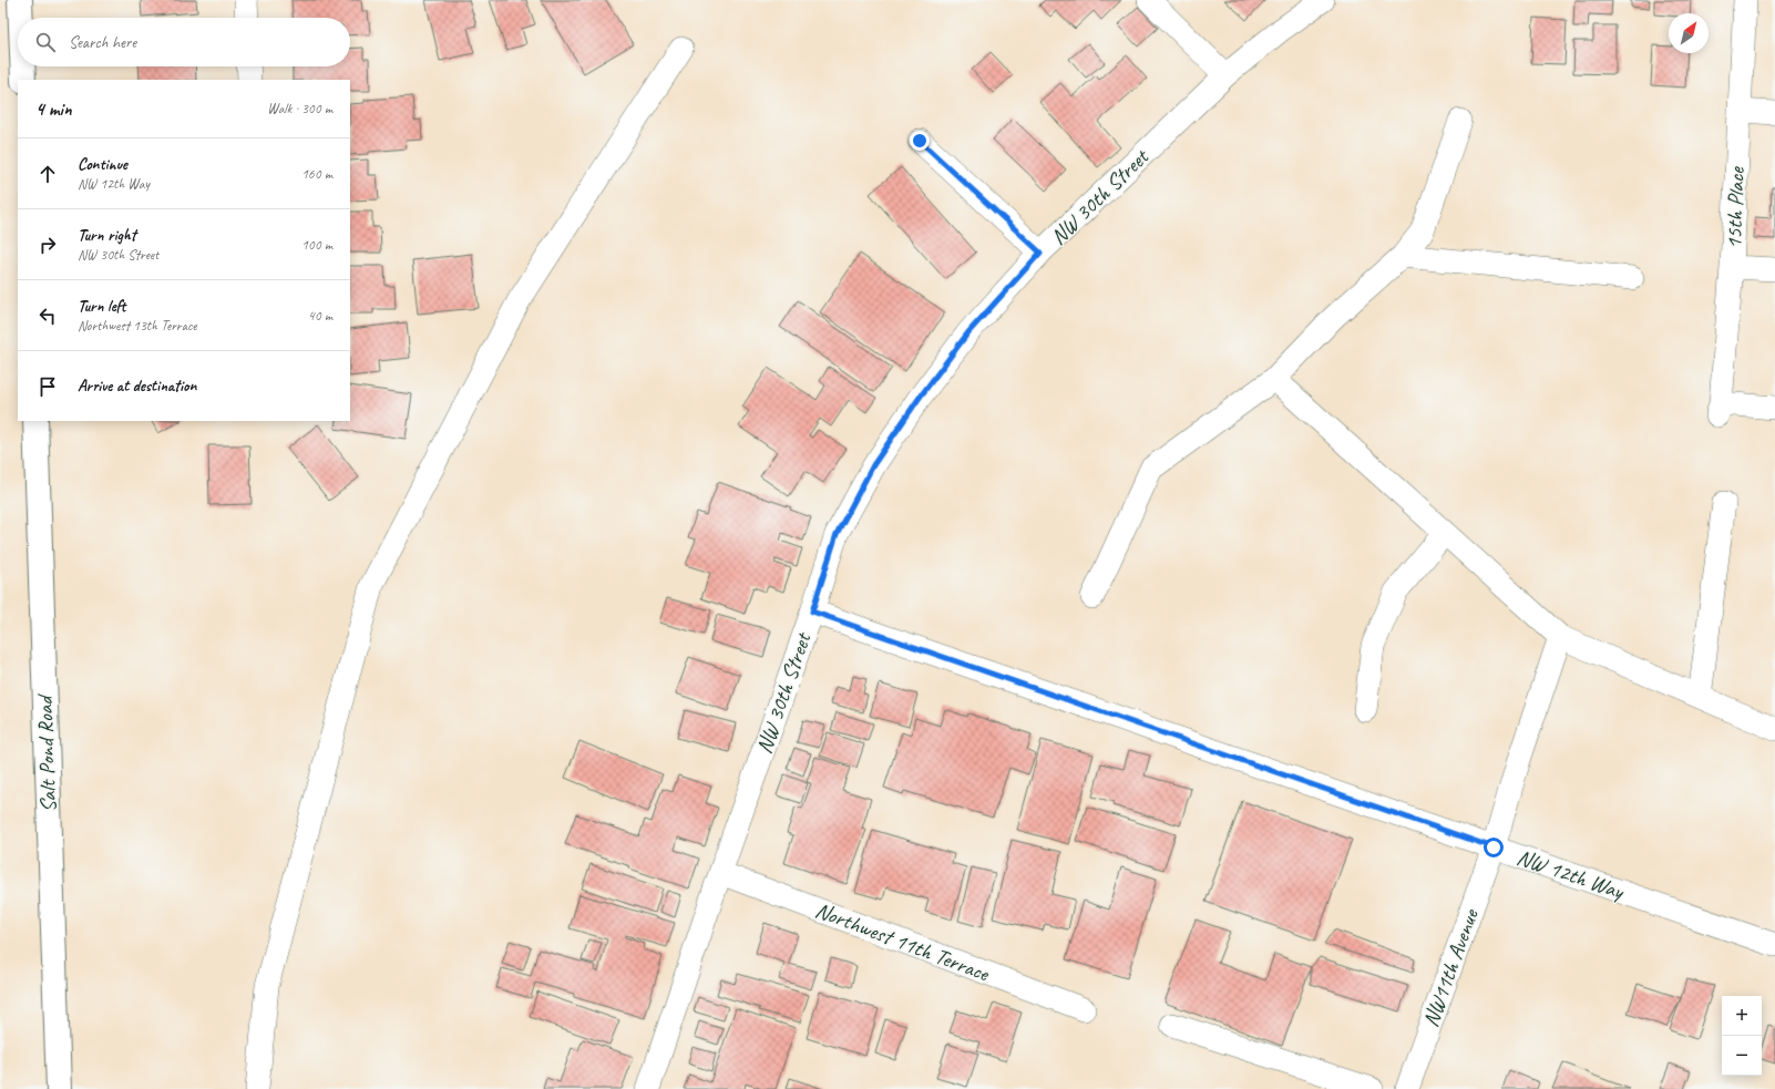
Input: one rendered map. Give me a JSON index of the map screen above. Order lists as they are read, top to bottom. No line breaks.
{"streets":{"street":["NW 30th Street","15th Place","Salt Pond Road","NW 12th Way","Northwest 11th Terrace","NW11th Avenue"]},"crossings":[["NW 30th Street","NW 12th Way"],["NW 30th Street","Northwest 11th Terrace"],["NW 12th Way","NW11th Avenue"]],"north":"top right","page":{"search":"Search here","heading":["4 min","Walk · 300 m"],"list":[["Continue","NW 12th Way","160 m"],["Turn right","NW 30th Street","100 m"],["Turn left","Northwest 13th Terrace","40 m"],"Arrive at destination"],"map_buttons":["+","−"]}}
